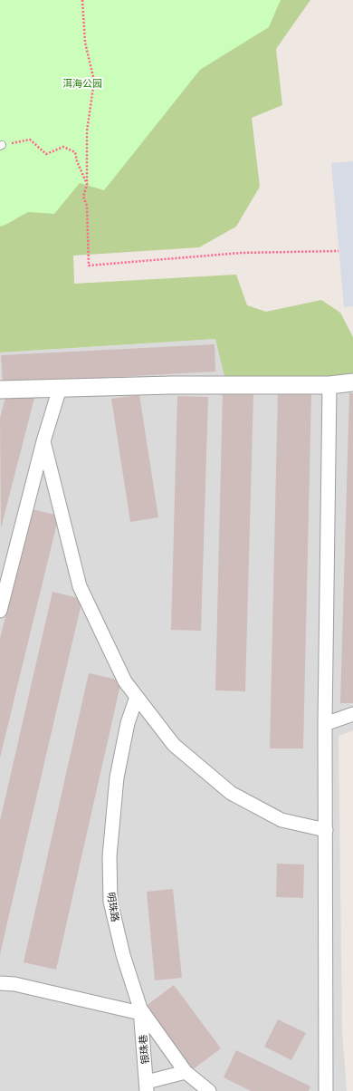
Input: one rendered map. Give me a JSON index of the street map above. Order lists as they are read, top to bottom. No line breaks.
{"streets":{"street":["明珠路","银珠巷"]},"crossings":[["明珠路","银珠巷"]],"parks":["洱海公园"]}
